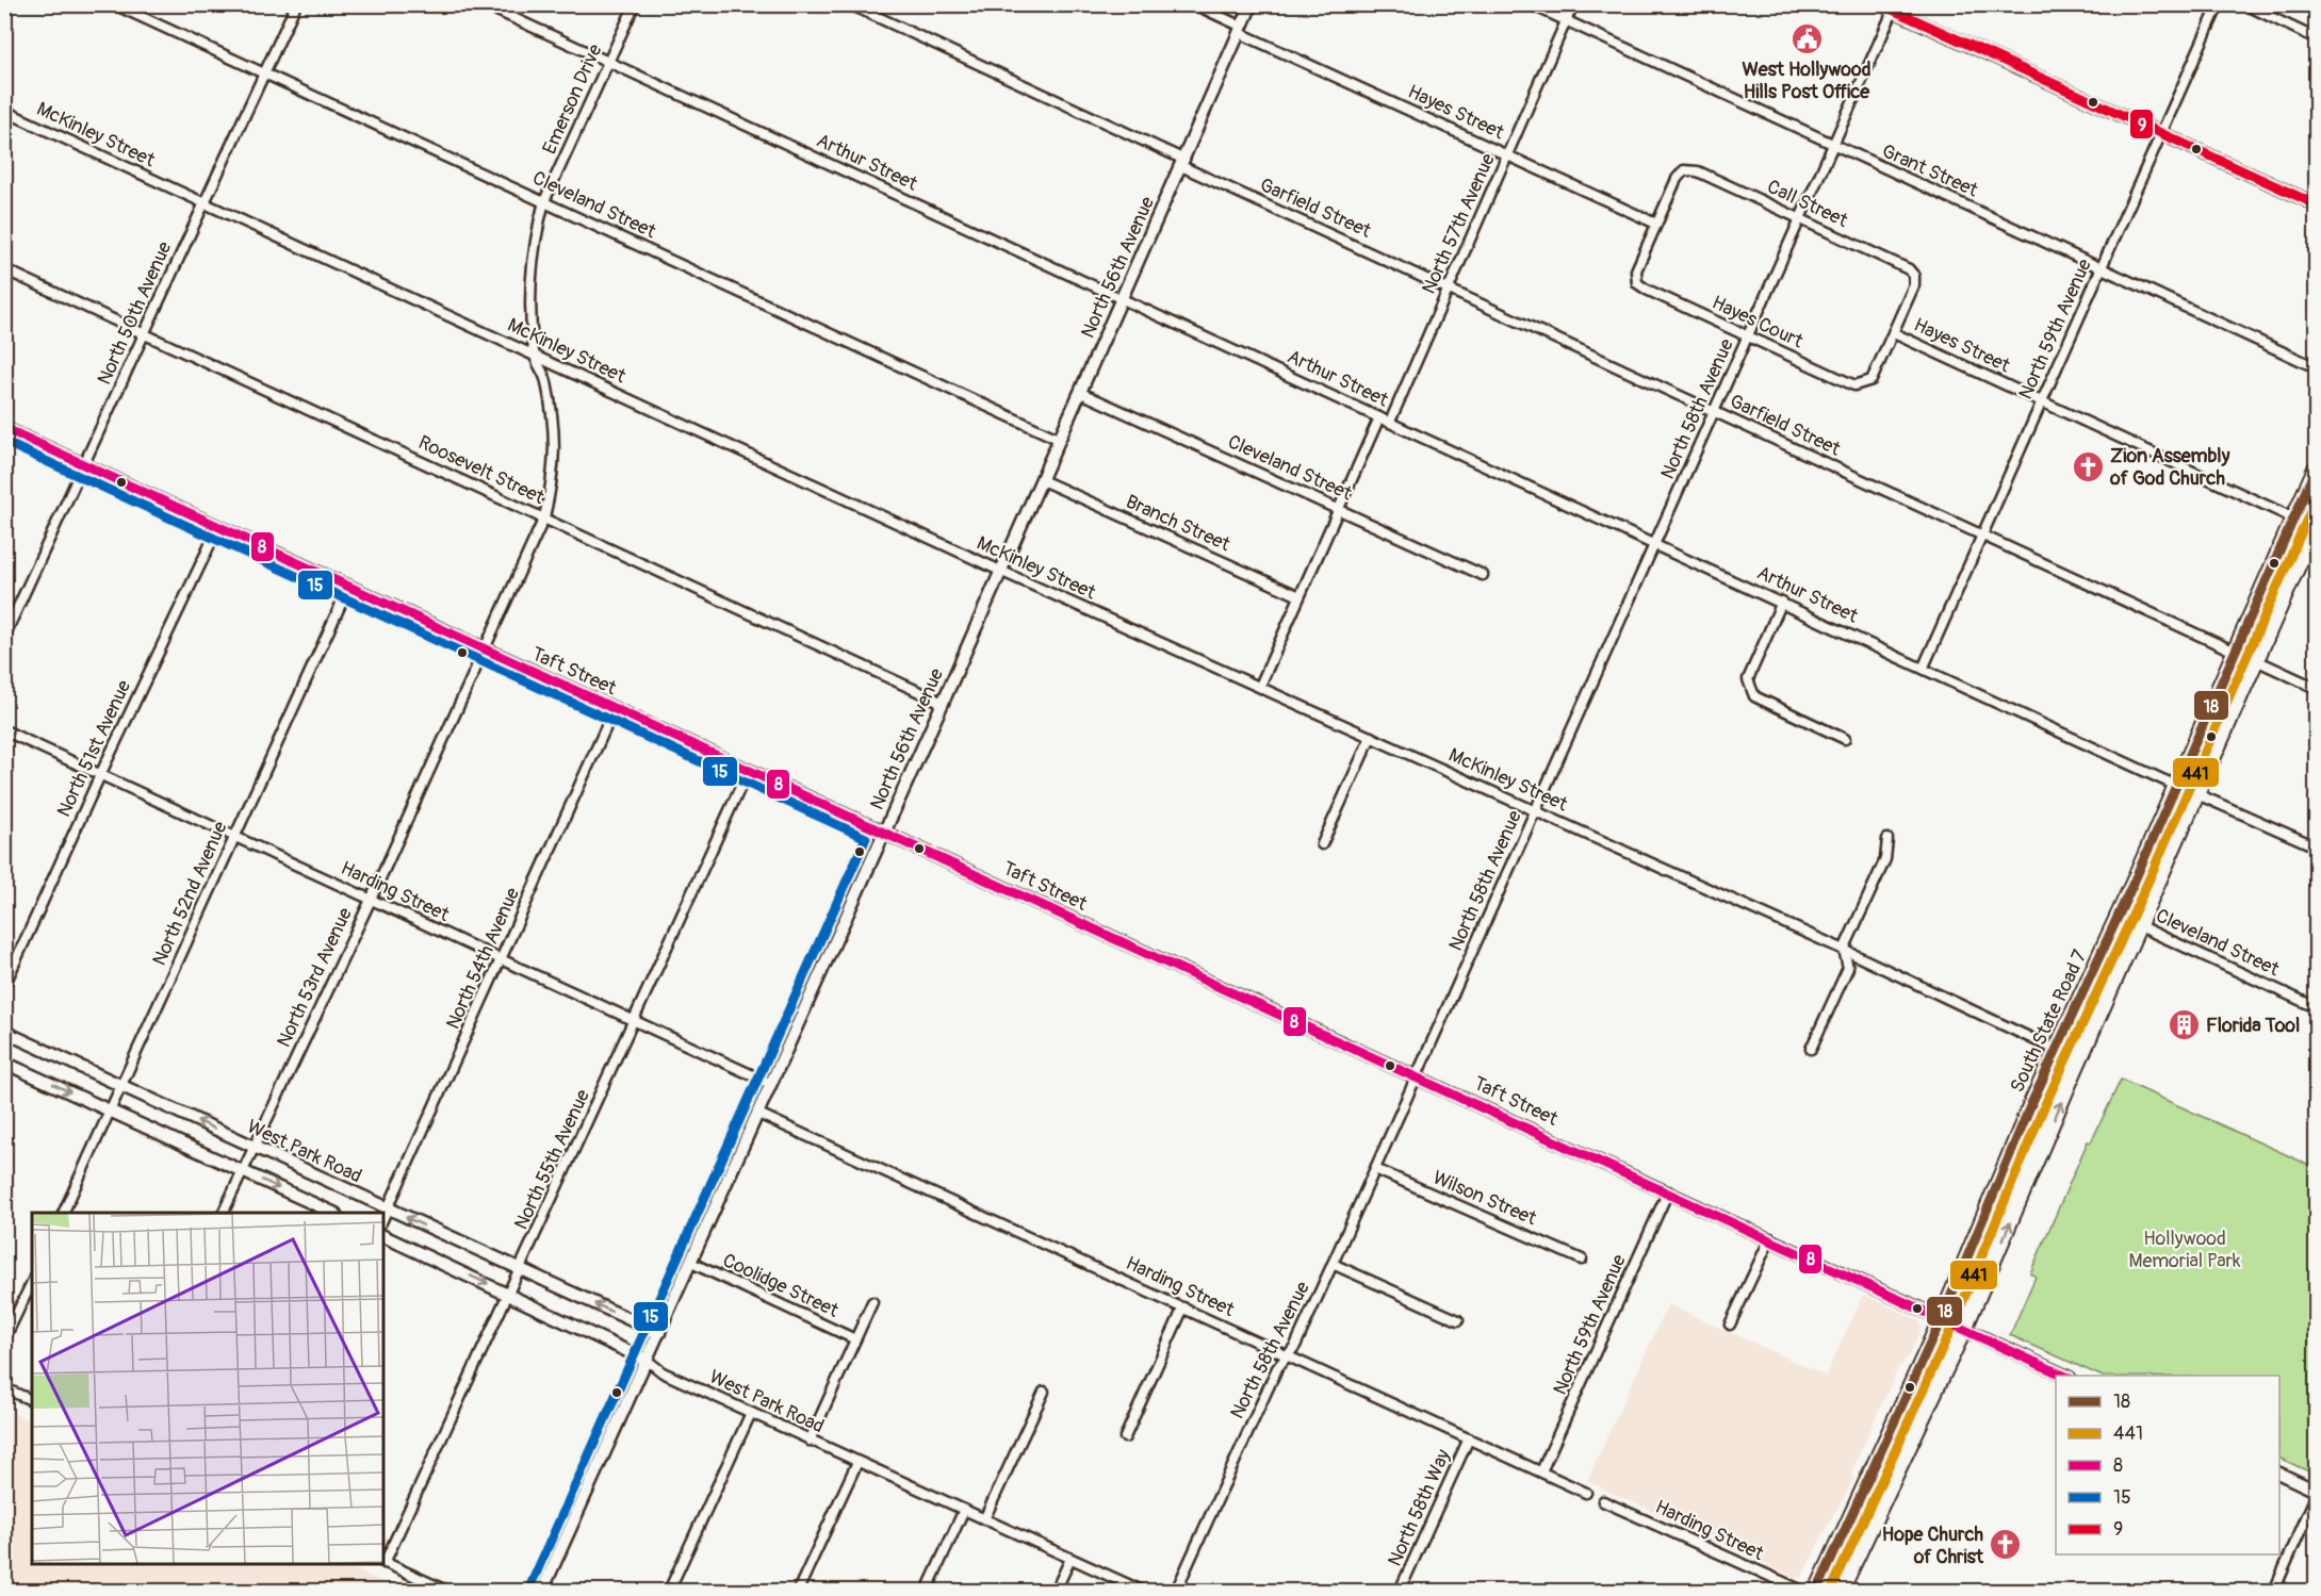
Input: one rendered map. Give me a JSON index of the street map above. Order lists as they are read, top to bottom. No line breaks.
{"streets":{"main road":["South State Road 7"],"street":["Emerson Drive","Hayes Street","McKinley Street","Arthur Street","Grant Street","Call Street","Cleveland Street","Garfield Street","North 57th Avenue","North 56th Avenue","North 50th Avenue","Hayes Court","North 59th Avenue","North 58th Avenue","Roosevelt Street","Branch Street","Taft Street","North 51st Avenue","Harding Street","North 52nd Avenue","North 54th Avenue","North 53rd Avenue","West Park Road","North 55th Avenue","Wilson Street","Coolidge Street","North 58th Way"]},"crossings":[["Emerson Drive","McKinley Street"],["Emerson Drive","Arthur Street"],["Emerson Drive","Cleveland Street"],["Emerson Drive","Roosevelt Street"],["Emerson Drive","Taft Street"],["Emerson Drive","North 53rd Avenue"],["Hayes Street","Call Street"],["Hayes Street","North 57th Avenue"],["Hayes Street","North 56th Avenue"],["Hayes Street","Hayes Court"],["Hayes Street","North 59th Avenue"],["Hayes Street","South State Road 7"],["McKinley Street","North 56th Avenue"],["McKinley Street","North 50th Avenue"],["McKinley Street","North 58th Avenue"],["McKinley Street","South State Road 7"],["Arthur Street","North 57th Avenue"],["Arthur Street","North 56th Avenue"],["Arthur Street","North 59th Avenue"],["Arthur Street","North 58th Avenue"],["Arthur Street","South State Road 7"],["Grant Street","North 57th Avenue"],["Grant Street","North 59th Avenue"],["Grant Street","North 58th Avenue"],["Call Street","Hayes Court"],["Call Street","North 58th Avenue"],["Cleveland Street","North 56th Avenue"],["Cleveland Street","North 50th Avenue"],["Garfield Street","North 57th Avenue"],["Garfield Street","North 56th Avenue"],["Garfield Street","North 59th Avenue"],["Garfield Street","North 58th Avenue"],["Garfield Street","South State Road 7"],["North 56th Avenue","Roosevelt Street"],["North 56th Avenue","Branch Street"],["North 56th Avenue","Taft Street"],["North 56th Avenue","Harding Street"],["North 56th Avenue","West Park Road"],["North 56th Avenue","Coolidge Street"],["North 50th Avenue","Roosevelt Street"],["North 50th Avenue","Taft Street"],["Hayes Court","North 58th Avenue"],["North 59th Avenue","Taft Street"],["North 59th Avenue","Harding Street"],["North 58th Avenue","Taft Street"],["North 58th Avenue","Harding Street"],["North 58th Avenue","Wilson Street"],["Taft Street","North 51st Avenue"],["Taft Street","North 52nd Avenue"],["Taft Street","North 54th Avenue"],["Taft Street","North 53rd Avenue"],["Taft Street","South State Road 7"],["Taft Street","North 55th Avenue"],["North 51st Avenue","Harding Street"],["Harding Street","North 52nd Avenue"],["Harding Street","North 54th Avenue"],["Harding Street","North 53rd Avenue"],["Harding Street","North 55th Avenue"],["Harding Street","North 58th Way"],["North 52nd Avenue","West Park Road"],["North 54th Avenue","West Park Road"],["North 53rd Avenue","West Park Road"],["West Park Road","North 55th Avenue"]],"parks":["Hollywood Memorial Park"],"places":{"public building":["West Hollywood Hills Post Office"],"church":["Zion Assembly of God Church","Hope Church of Christ"],"building":["Florida Tool"]},"lines":["transit line 9","transit line 8","transit line 15","transit line 18","transit line 441"],"legend":["18","441","8","15","9"]}
